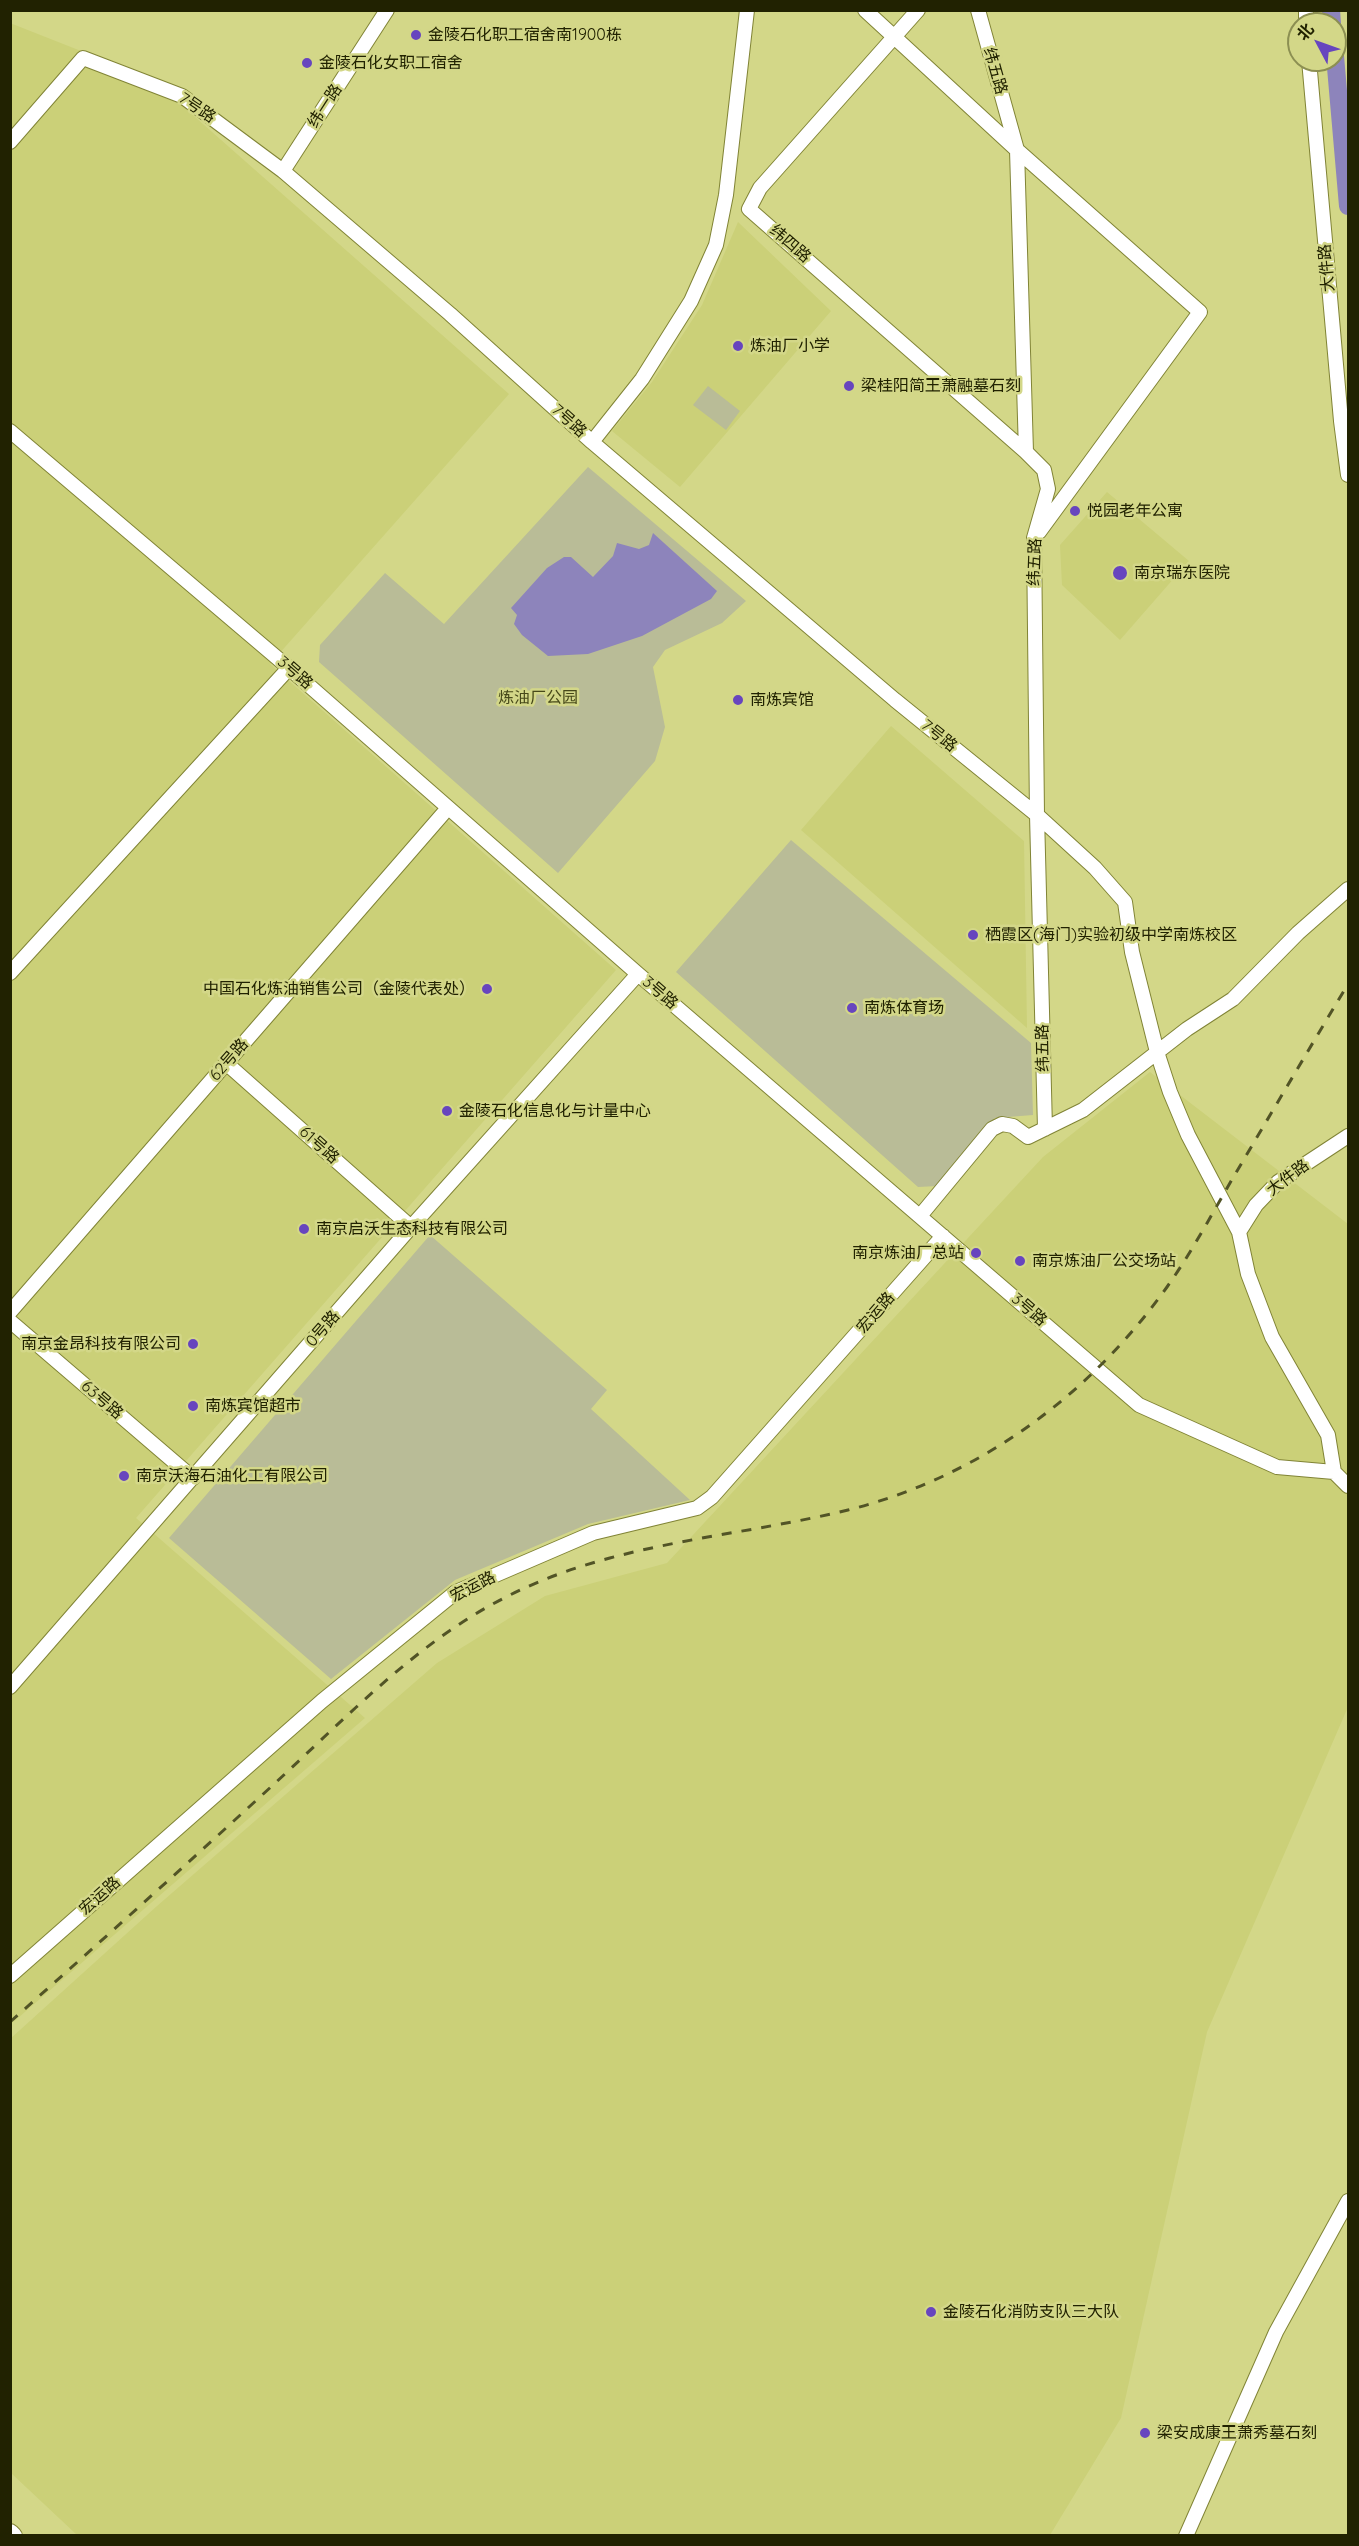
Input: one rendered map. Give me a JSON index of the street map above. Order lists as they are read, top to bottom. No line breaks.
{"streets":{"street":["纬五路","纬一路","7号路","纬四路","大件路","3号路","62号路","61号路","宏运路","0号路","63号路"]},"crossings":[["纬五路","7号路"],["纬五路","纬四路"],["纬一路","7号路"],["7号路","大件路"],["7号路","3号路"],["3号路","62号路"],["3号路","宏运路"],["3号路","0号路"],["62号路","61号路"],["61号路","0号路"],["0号路","63号路"]],"parks":["炼油厂公园"],"places":["金陵石化职工宿舍南1900栋","金陵石化女职工宿舍","炼油厂小学","梁桂阳简王萧融墓石刻","悦园老年公寓","南京瑞东医院","南炼宾馆","栖霞区(海门)实验初级中学南炼校区","中国石化炼油销售公司（金陵代表处）","南炼体育场","金陵石化信息化与计量中心","南京启沃生态科技有限公司","南京炼油厂总站","南京炼油厂公交场站","南京金昂科技有限公司","南炼宾馆超市","南京沃海石油化工有限公司","金陵石化消防支队三大队","梁安成康王萧秀墓石刻"],"north":"top left"}
